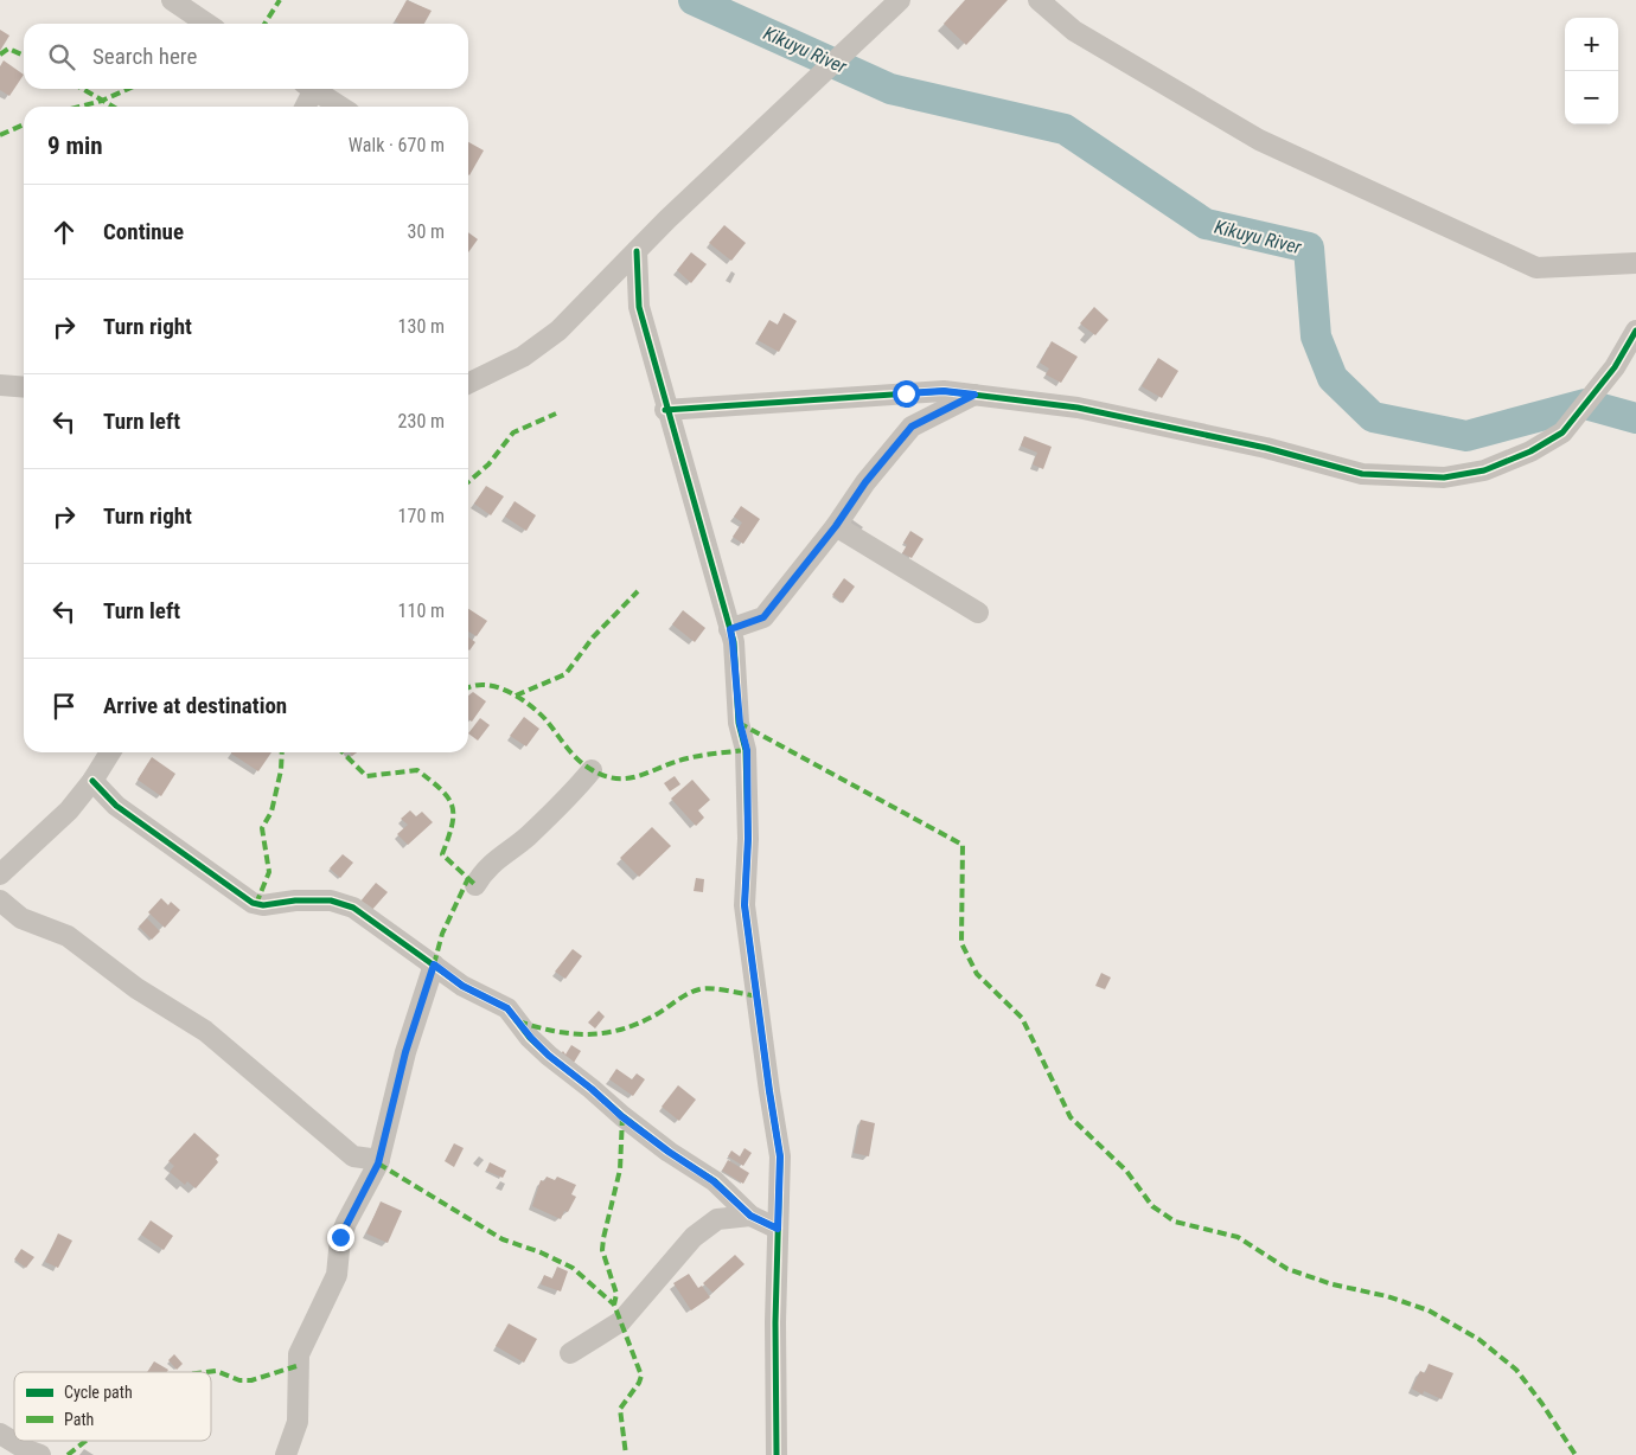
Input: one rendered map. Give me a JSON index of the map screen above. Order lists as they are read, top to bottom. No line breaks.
{"water":["Kikuyu River"],"legend":["Cycle path","Path"],"page":{"map_buttons":["+","−"],"search":"Search here","heading":["9 min","Walk · 670 m"],"list":[["Continue","30 m"],["Turn right","130 m"],["Turn left","230 m"],["Turn right","170 m"],["Turn left","110 m"],"Arrive at destination"]}}
